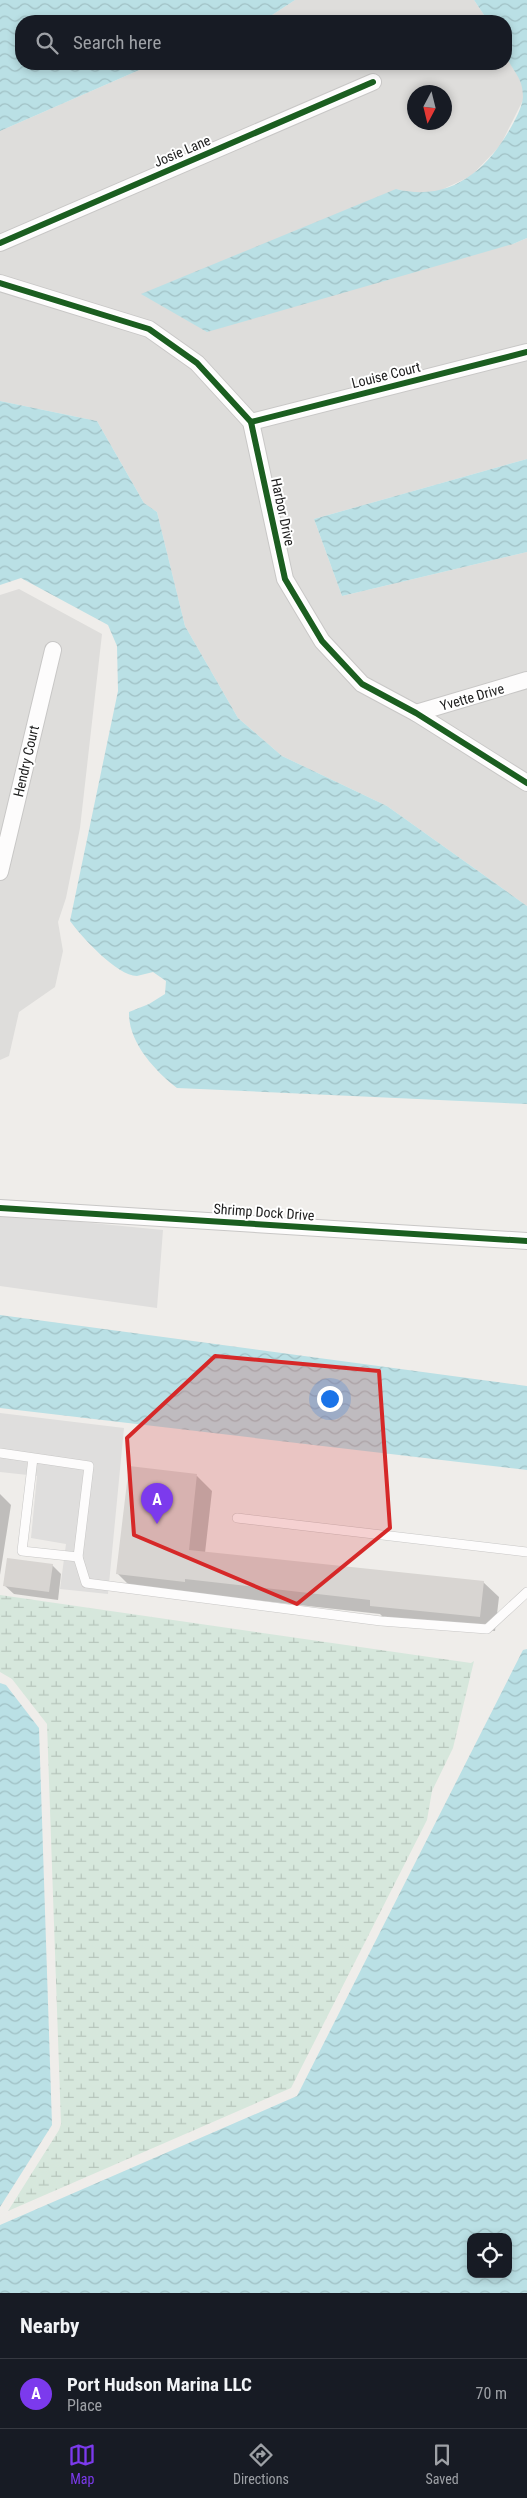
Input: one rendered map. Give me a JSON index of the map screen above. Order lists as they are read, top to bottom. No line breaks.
{"streets":{"street":["Josie Lane","Louise Court","Harbor Drive","Yvette Drive","Hendry Court","Shrimp Dock Drive"]},"crossings":[["Louise Court","Harbor Drive"],["Harbor Drive","Yvette Drive"]],"north":"bottom","page":{"search":"Search here","pins":"A","heading":"Nearby","list":[{"mark":"A","name":"Port Hudson Marina LLC","note":"Place","value":"70 m"}],"nav":["Map","Directions","Saved"]}}
